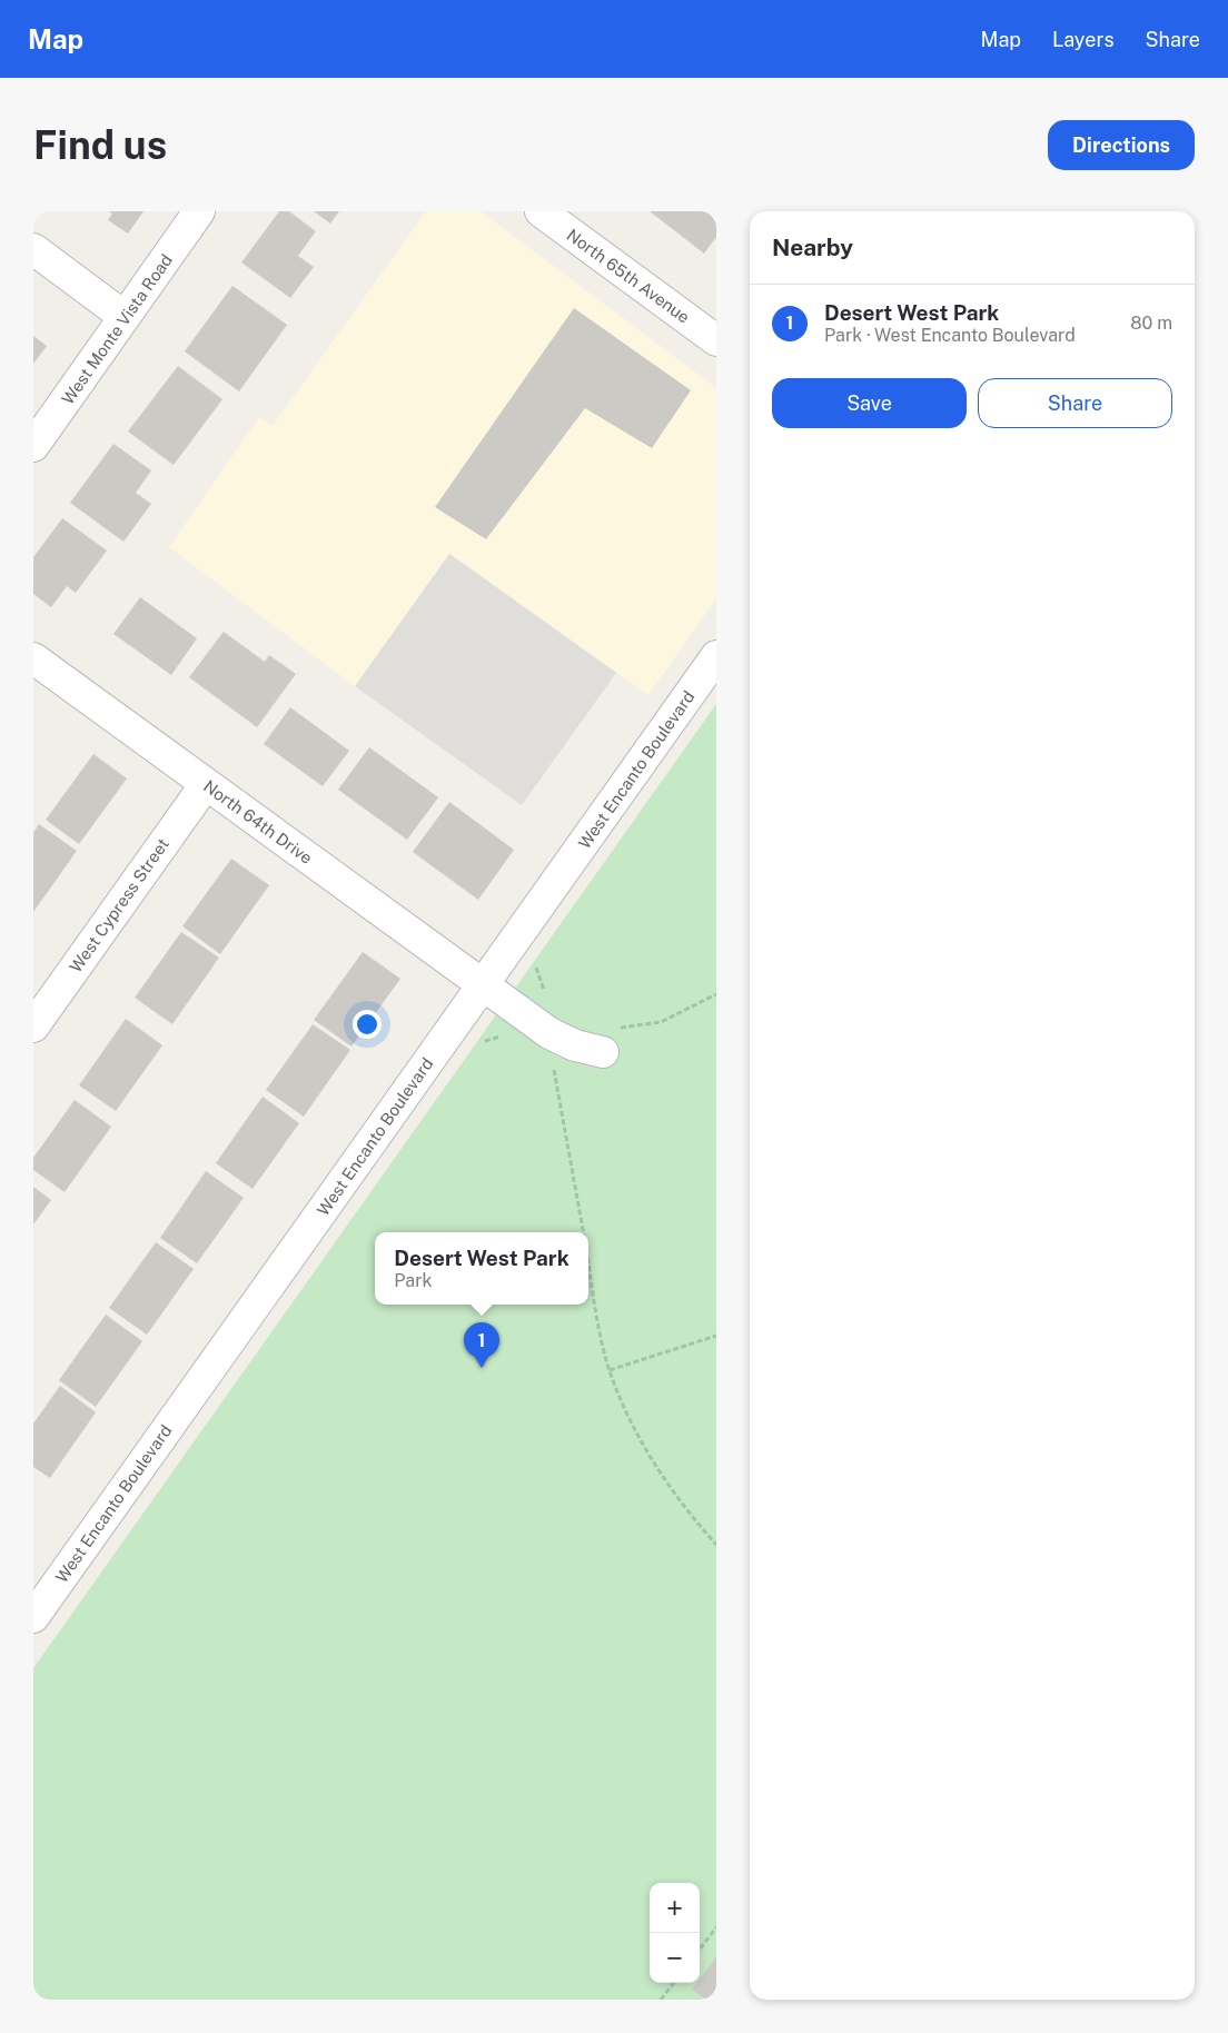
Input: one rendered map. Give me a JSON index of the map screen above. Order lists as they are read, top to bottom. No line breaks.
{"streets":{"street":["North 65th Avenue","West Monte Vista Road","West Encanto Boulevard","North 64th Drive","West Cypress Street"]},"crossings":[["West Encanto Boulevard","North 64th Drive"],["North 64th Drive","West Cypress Street"]],"page":{"header":"Map","nav":["Map","Layers","Share"],"buttons":["Directions",["Save","Share"]],"title":"Find us","heading":"Nearby","list":[{"mark":"1","name":"Desert West Park","note":"Park · West Encanto Boulevard","value":"80 m"}],"popup":["Desert West Park","Park"],"pins":"1","map_buttons":["+","−"]}}
